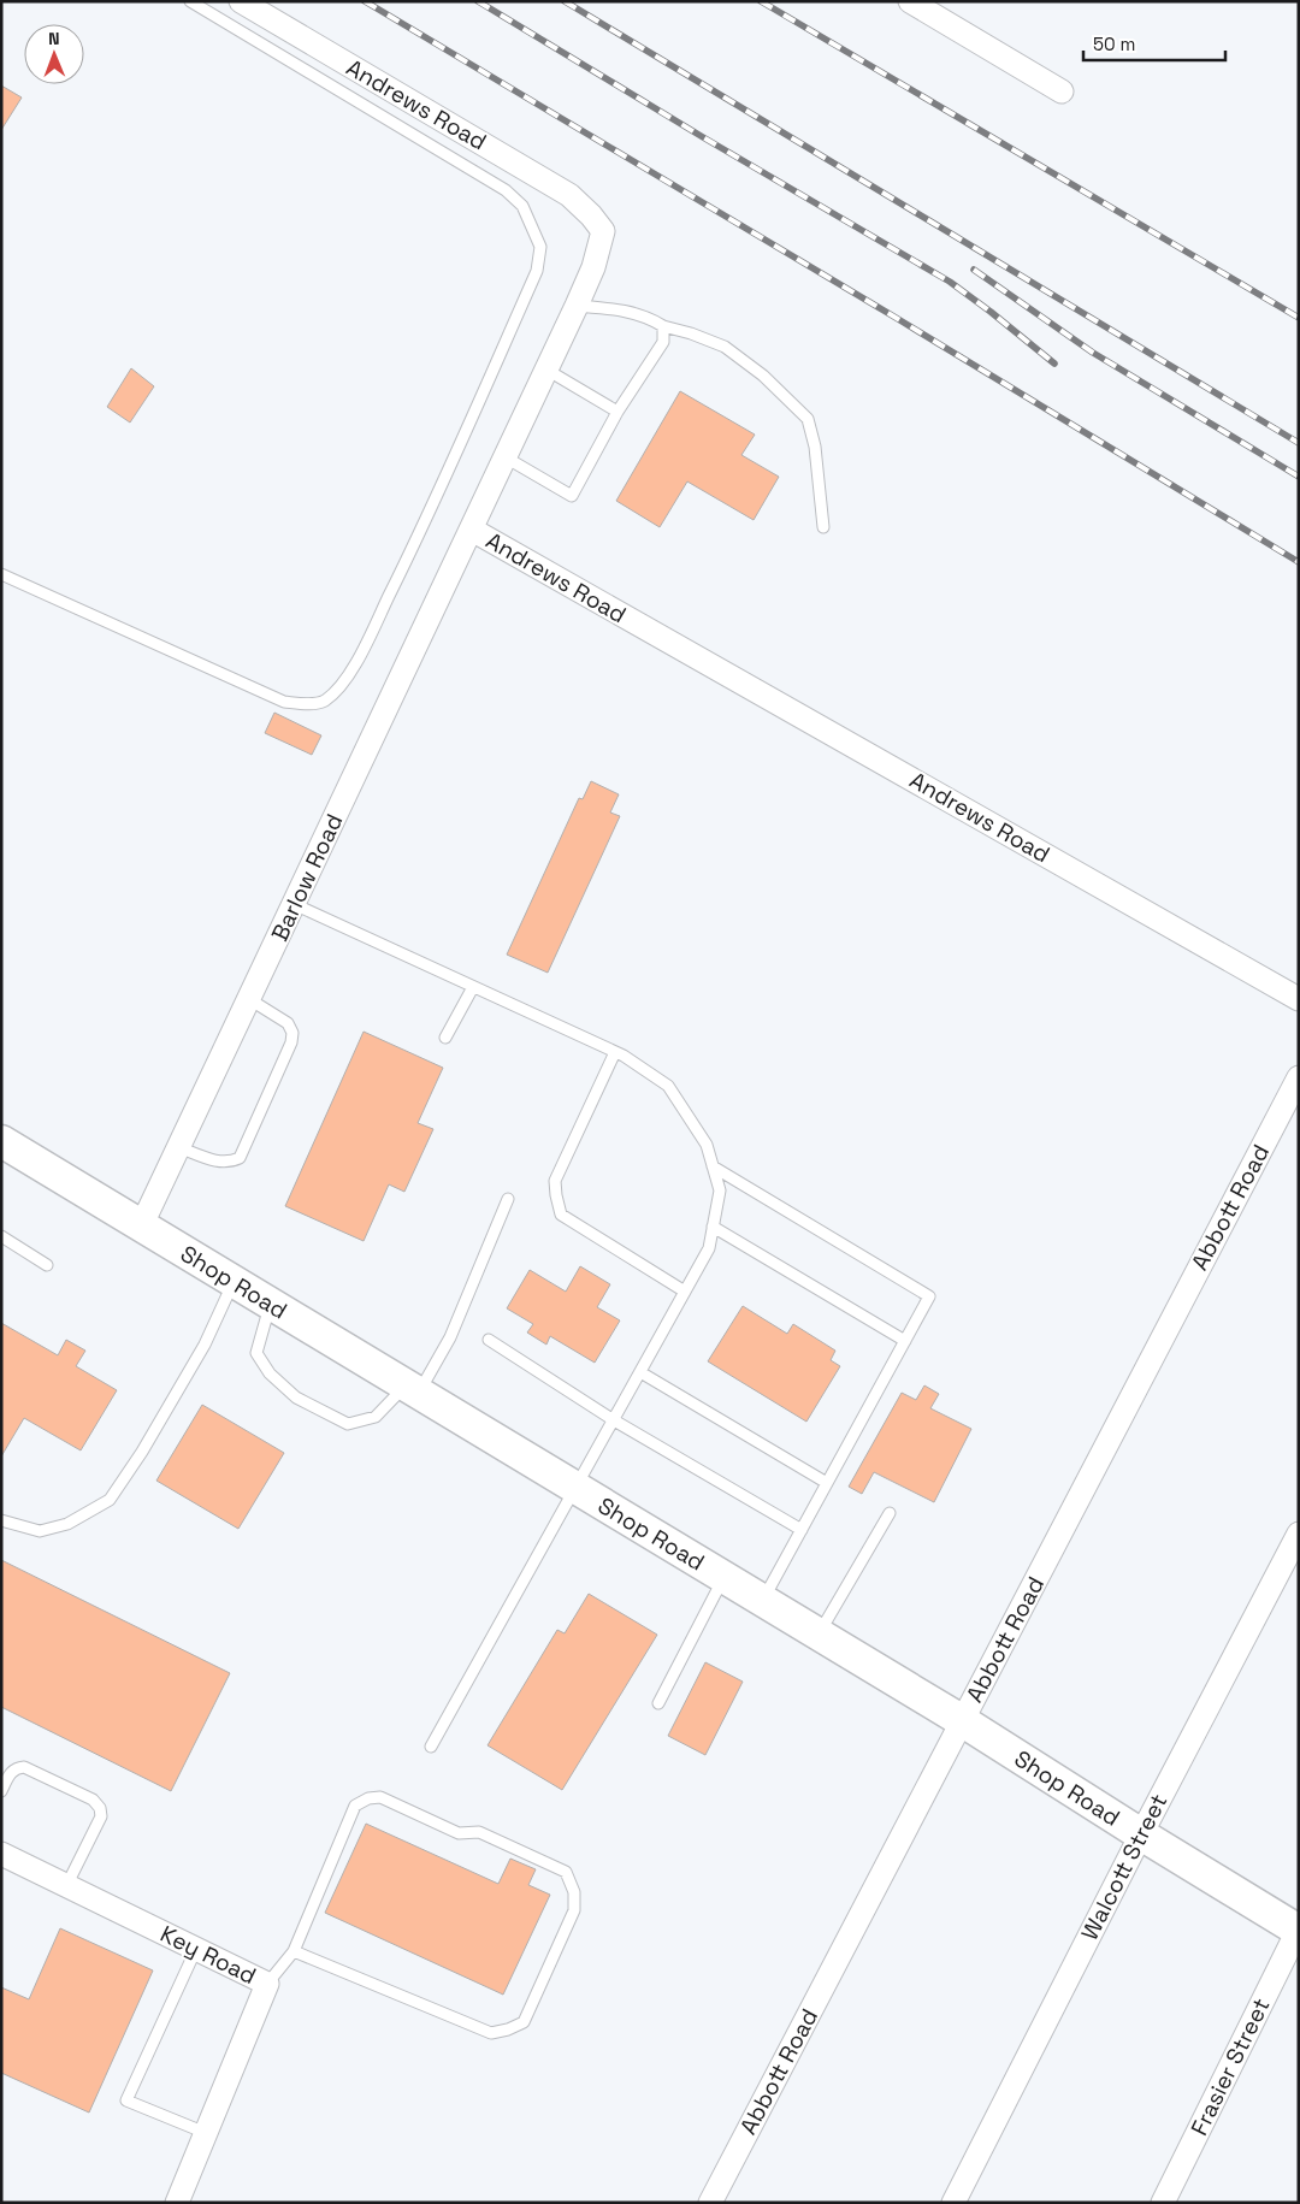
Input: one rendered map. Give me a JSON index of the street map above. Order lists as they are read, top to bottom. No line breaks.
{"streets":{"street":["Andrews Road","Barlow Road","Abbott Road","Shop Road","Walcott Street","Key Road","Frasier Street"]},"crossings":[["Andrews Road","Barlow Road"],["Barlow Road","Shop Road"],["Abbott Road","Shop Road"],["Shop Road","Walcott Street"],["Shop Road","Frasier Street"]],"scale_bar":"50 m","north":"top"}
